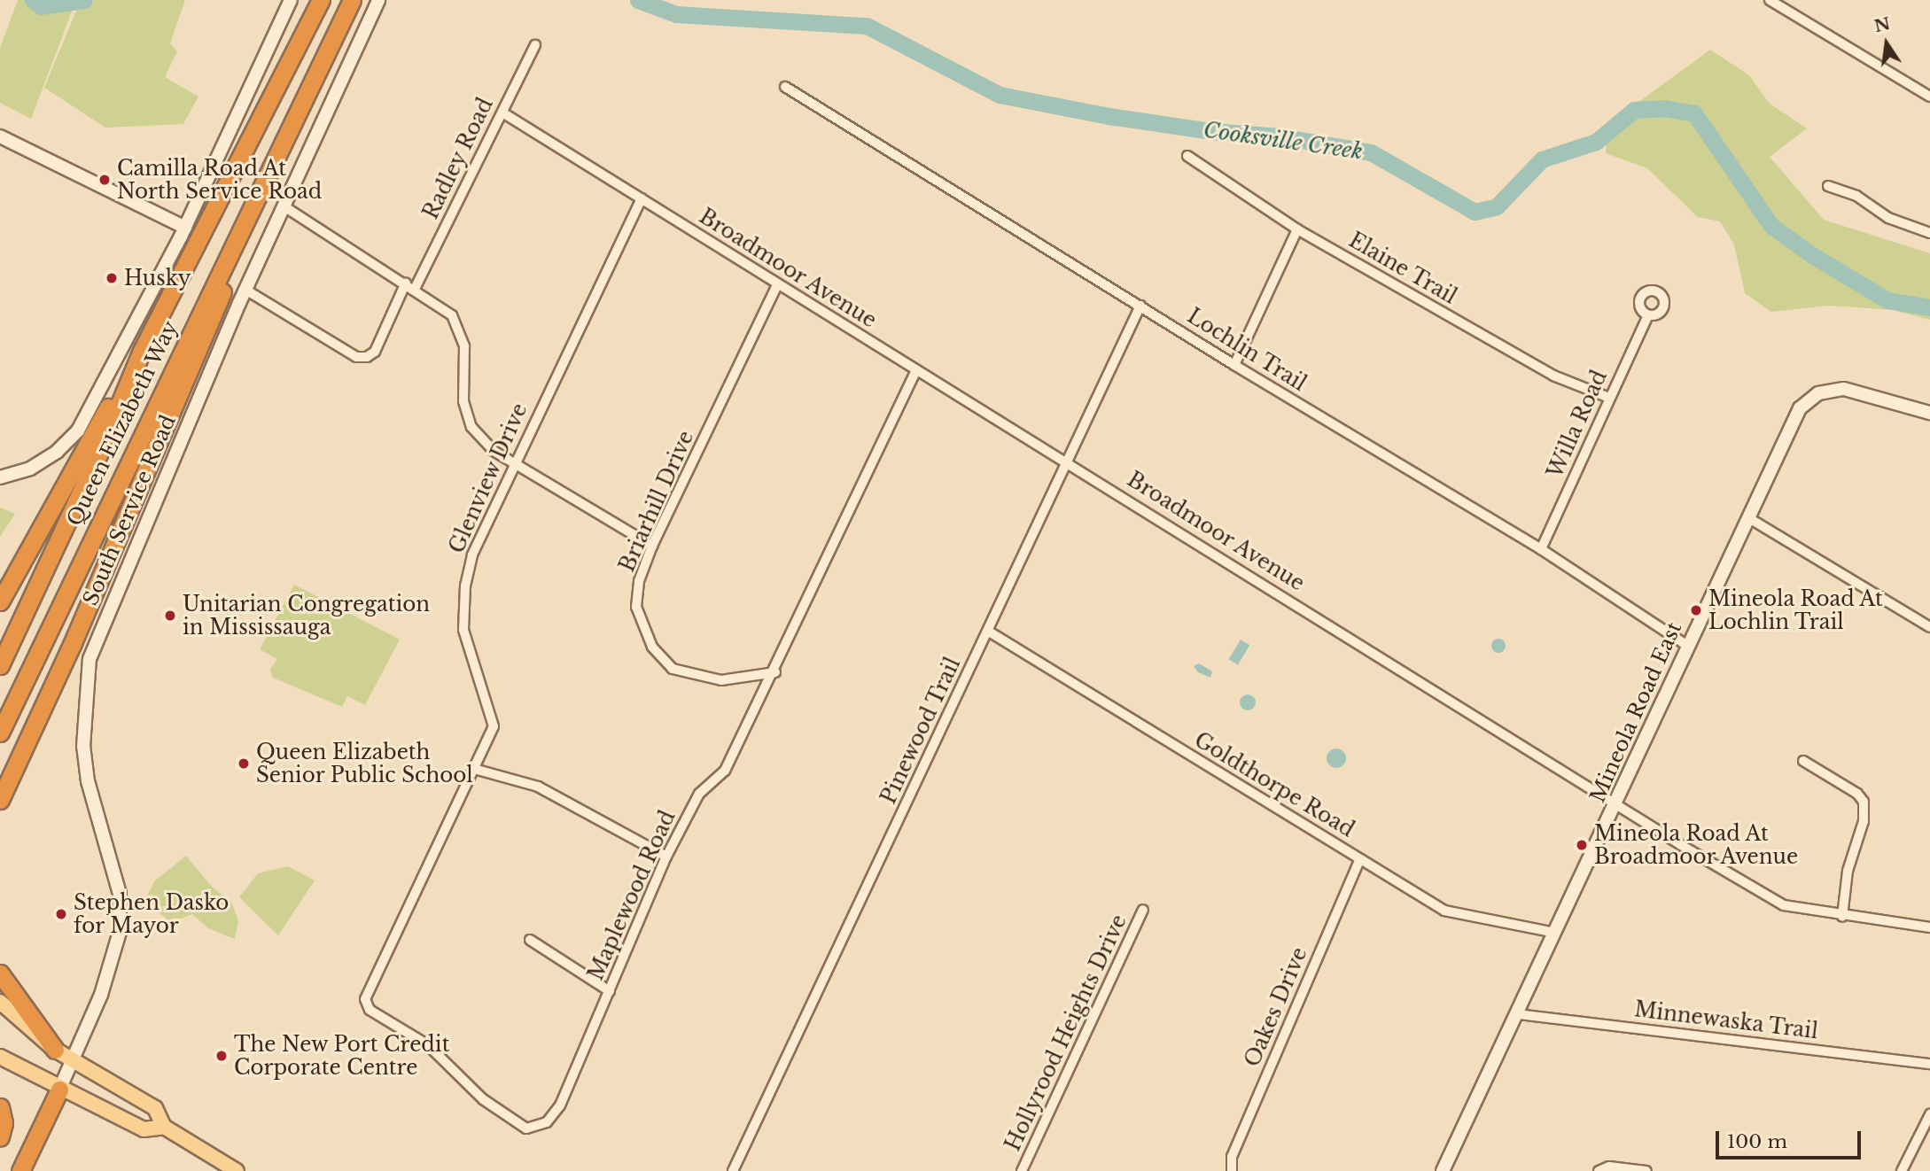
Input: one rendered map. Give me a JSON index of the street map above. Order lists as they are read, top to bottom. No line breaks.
{"streets":{"highway":["Queen Elizabeth Way"],"street":["Radley Road","Broadmoor Avenue","Elaine Trail","Lochlin Trail","Willa Road","Glenview Drive","Briarhill Drive","South Service Road","Mineola Road East","Pinewood Trail","Goldthorpe Road","Maplewood Road","Oakes Drive","Minnewaska Trail","Hollyrood Heights Drive"]},"crossings":[["Radley Road","Broadmoor Avenue"],["Broadmoor Avenue","Glenview Drive"],["Broadmoor Avenue","Briarhill Drive"],["Broadmoor Avenue","Mineola Road East"],["Broadmoor Avenue","Pinewood Trail"],["Broadmoor Avenue","Maplewood Road"],["Elaine Trail","Willa Road"],["Lochlin Trail","Willa Road"],["Lochlin Trail","Mineola Road East"],["Lochlin Trail","Pinewood Trail"],["Glenview Drive","Maplewood Road"],["Briarhill Drive","Maplewood Road"],["Mineola Road East","Goldthorpe Road"],["Mineola Road East","Minnewaska Trail"],["Pinewood Trail","Goldthorpe Road"],["Goldthorpe Road","Oakes Drive"]],"water":["Cooksville Creek"],"places":["Camilla Road At North Service Road","Husky","Mineola Road At Lochlin Trail","Unitarian Congregation in Mississauga","Queen Elizabeth Senior Public School","Mineola Road At Broadmoor Avenue","Stephen Dasko for Mayor","The New Port Credit Corporate Centre"],"scale_bar":"100 m","north":"top"}
